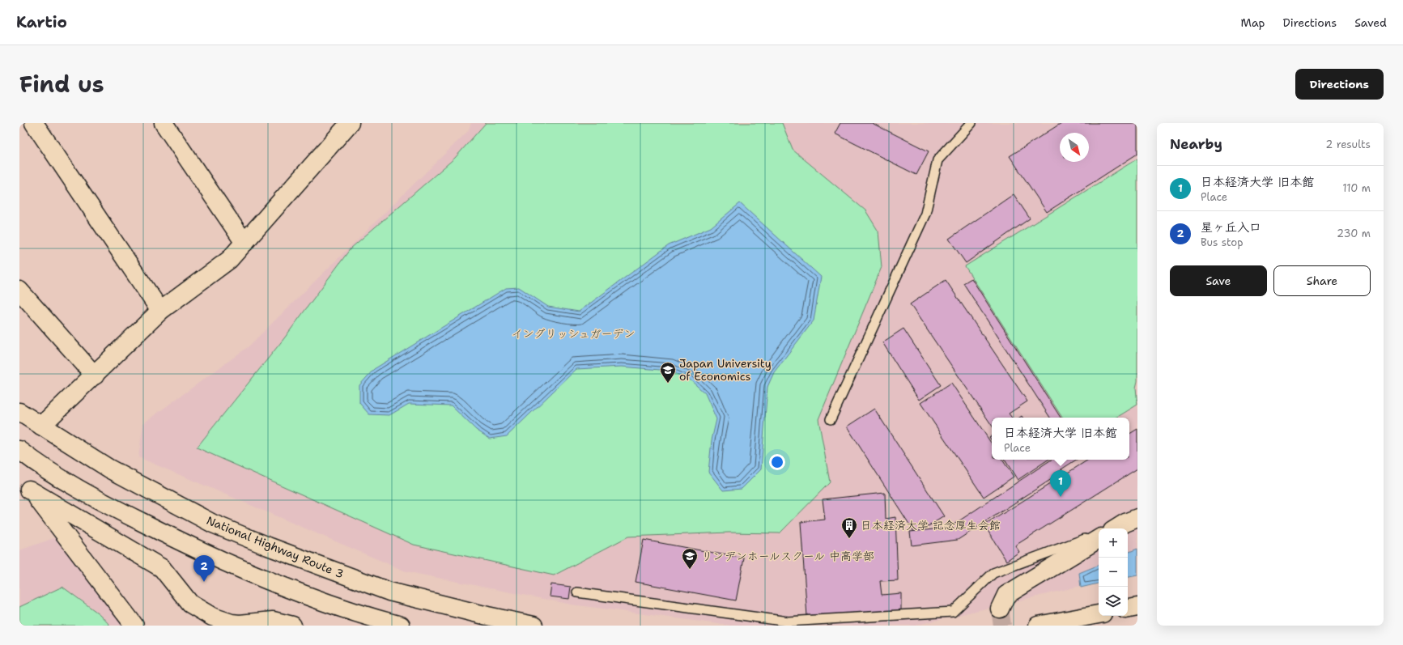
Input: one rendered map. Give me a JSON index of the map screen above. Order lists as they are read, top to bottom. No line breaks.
{"streets":{"main road":["National Highway Route 3"]},"parks":["イングリッシュガーデン"],"places":{"school or university":["Japan University of Economics","リンデンホールスクール 中高学部"],"building":["日本経済大学 記念厚生会館"]},"north":"bottom right","page":{"header":"Kartio","nav":["Map","Directions","Saved"],"title":"Find us","buttons":["Directions",["Save","Share"]],"heading":["Nearby","2 results"],"list":[{"mark":"1","name":"日本経済大学 旧本館","note":"Place","value":"110 m"},{"mark":"2","name":"星ヶ丘入口","note":"Bus stop","value":"230 m"}],"popup":["日本経済大学 旧本館","Place"],"pins":["1","2"],"map_buttons":["+","−"]}}
